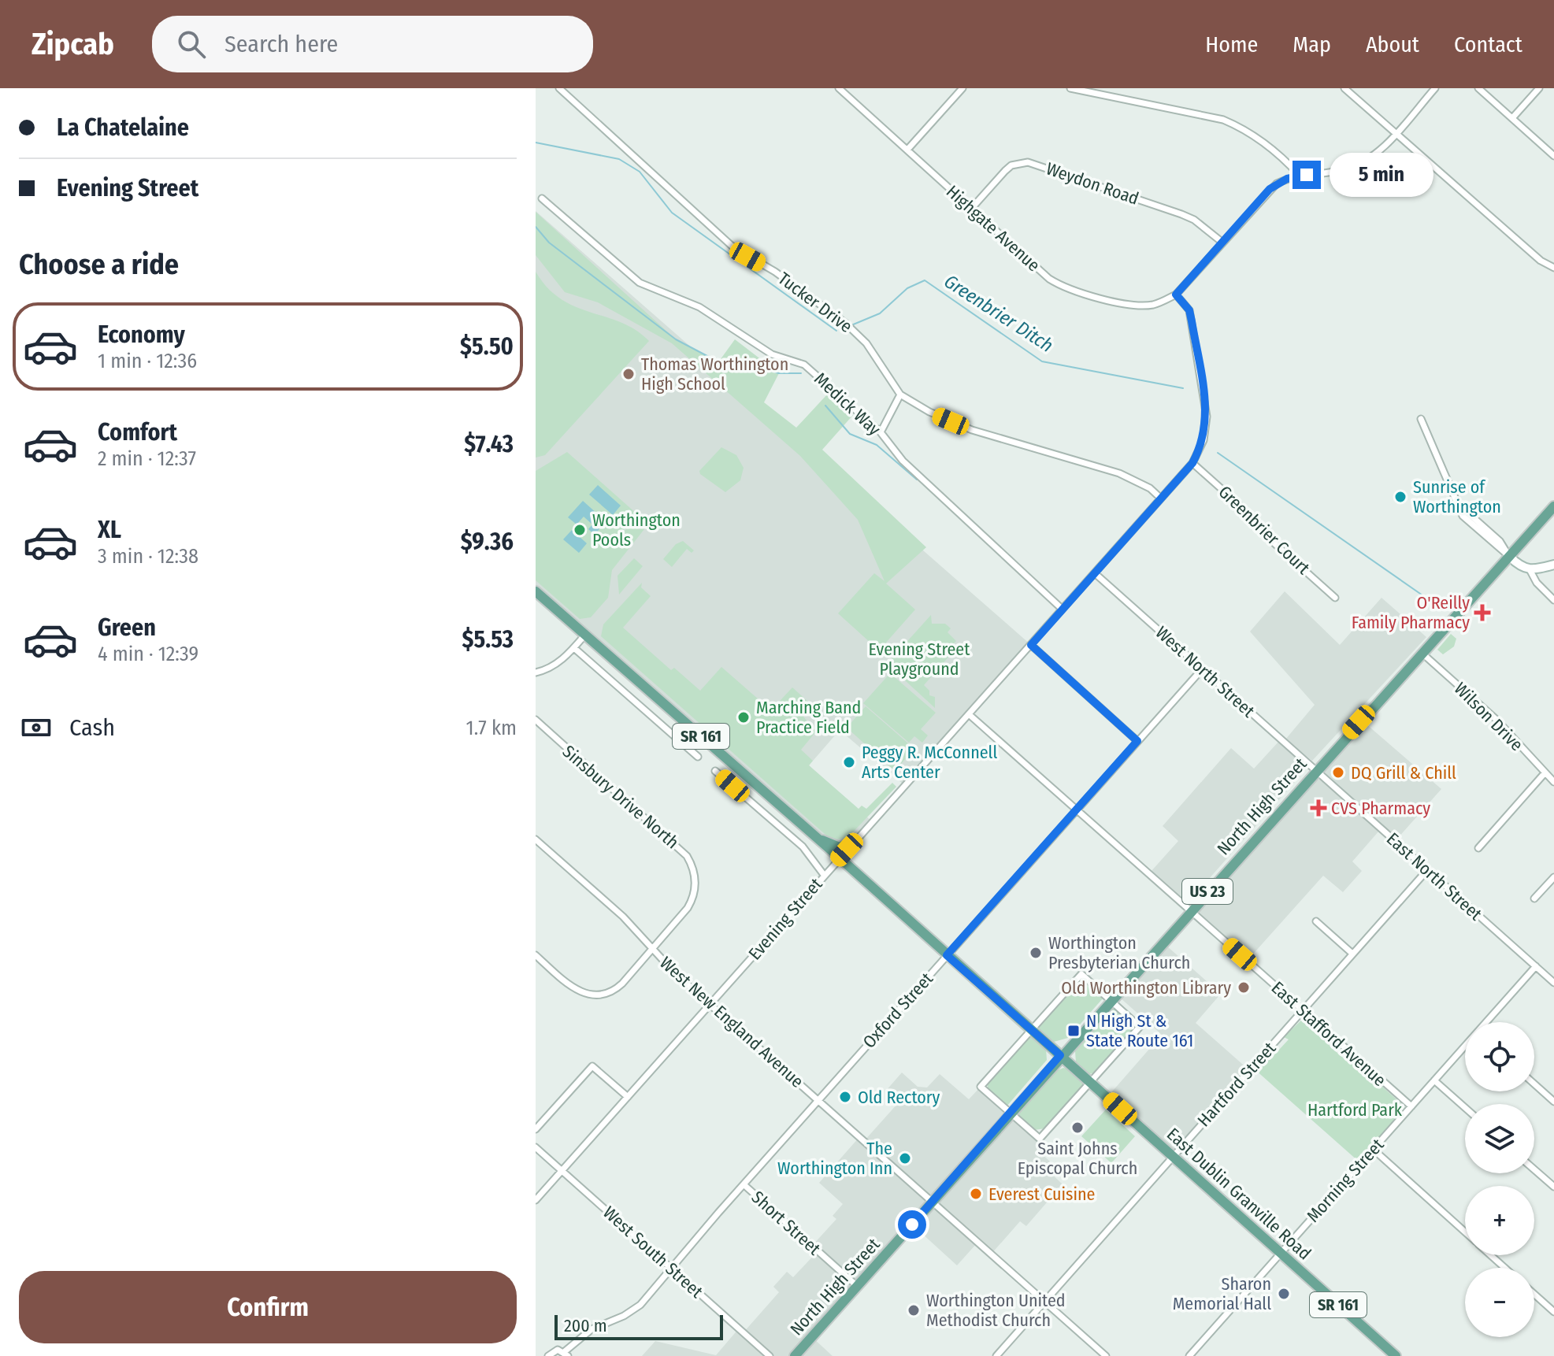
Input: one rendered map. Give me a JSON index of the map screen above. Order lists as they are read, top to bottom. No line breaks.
{"streets":{"main road":["SR 161","North High Street","US 23","East Dublin Granville Road"],"street":["Weydon Road","Highgate Avenue","Tucker Drive","Medick Way","Greenbrier Court","West North Street","Wilson Drive","Sinsbury Drive North","East North Street","Evening Street","Oxford Street","West New England Avenue","East Stafford Avenue","Hartford Street","Morning Street","Short Street","West South Street"]},"crossings":[["Weydon Road","Highgate Avenue"],["Highgate Avenue","Evening Street"],["Tucker Drive","Evening Street"],["Medick Way","Evening Street"],["Greenbrier Court","Evening Street"],["West North Street","North High Street"],["West North Street","East North Street"],["West North Street","Evening Street"],["West North Street","Oxford Street"],["Wilson Drive","North High Street"],["SR 161","North High Street"],["SR 161","Evening Street"],["SR 161","Oxford Street"],["SR 161","East Dublin Granville Road"],["Sinsbury Drive North","West New England Avenue"],["North High Street","East North Street"],["North High Street","West New England Avenue"],["North High Street","East Stafford Avenue"],["North High Street","East Dublin Granville Road"],["North High Street","Short Street"],["East North Street","Hartford Street"],["East North Street","Morning Street"],["Evening Street","West New England Avenue"],["Evening Street","East Stafford Avenue"],["Evening Street","West South Street"],["Oxford Street","West New England Avenue"],["Oxford Street","East Stafford Avenue"],["Oxford Street","Short Street"],["Oxford Street","West South Street"],["West New England Avenue","Hartford Street"],["East Stafford Avenue","Hartford Street"],["East Stafford Avenue","Morning Street"],["Hartford Street","East Dublin Granville Road"],["Morning Street","East Dublin Granville Road"]],"water":["Greenbrier Ditch"],"parks":["Evening Street Playground","Hartford Park"],"places":{"other":["Thomas Worthington High School","Sunrise of Worthington","Worthington Pools","Marching Band Practice Field","Peggy R. McConnell Arts Center","DQ Grill & Chill","Worthington Presbyterian Church","Old Worthington Library","Old Rectory","Saint Johns Episcopal Church","The Worthington Inn","Everest Cuisine","Sharon Memorial Hall","Worthington United Methodist Church"],"health":["O'Reilly Family Pharmacy","CVS Pharmacy"],"transit":["N High St & State Route 161"]},"scale_bar":"200 m","page":{"header":"Zipcab","search":"Search here","nav":["Home","Map","About","Contact"],"banner":["La Chatelaine","Evening Street"],"bubble":"5 min","heading":"Choose a ride","list":[{"name":"Economy","note":"1 min · 12:36","value":"$5.50"},{"name":"Comfort","note":"2 min · 12:37","value":"$7.43"},{"name":"XL","note":"3 min · 12:38","value":"$9.36"},{"name":"Green","note":"4 min · 12:39","value":"$5.53"}],"pay":["Cash","1.7 km"],"map_buttons":["+","−"],"buttons":"Confirm","scale":"200 m"}}
